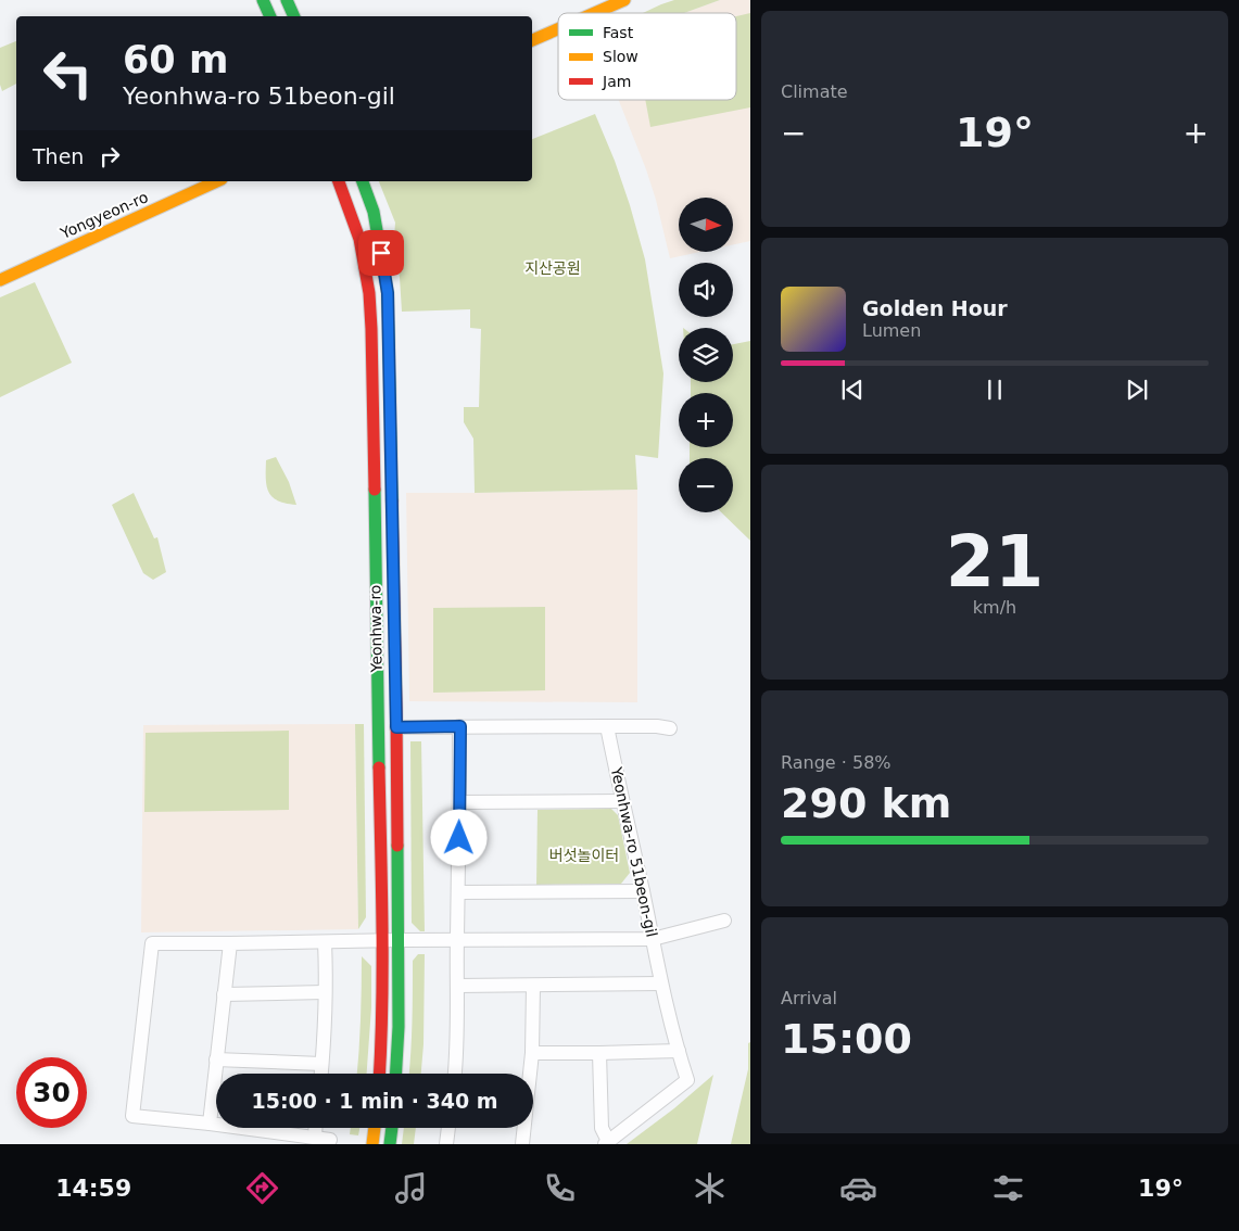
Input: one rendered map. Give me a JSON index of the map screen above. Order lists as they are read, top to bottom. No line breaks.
{"streets":{"street":["Yongyeon-ro","Yeonhwa-ro","Yeonhwa-ro 51beon-gil"]},"parks":["지산공원","버섯놀이터"],"legend":["Fast","Slow","Jam"],"north":"right","page":{"tile":["Climate",["21","km/h"],["Range · 58%","290 km"],["Arrival","15:00"]],"turn":["60 m","Yeonhwa-ro 51beon-gil"],"heat":["−","19°","+"],"then":"Then","map_buttons":["+","−"],"song":["Golden Hour","Lumen"],"limit":"30","trip":"15:00 · 1 min · 340 m","tabs":["14:59","19°"]}}
